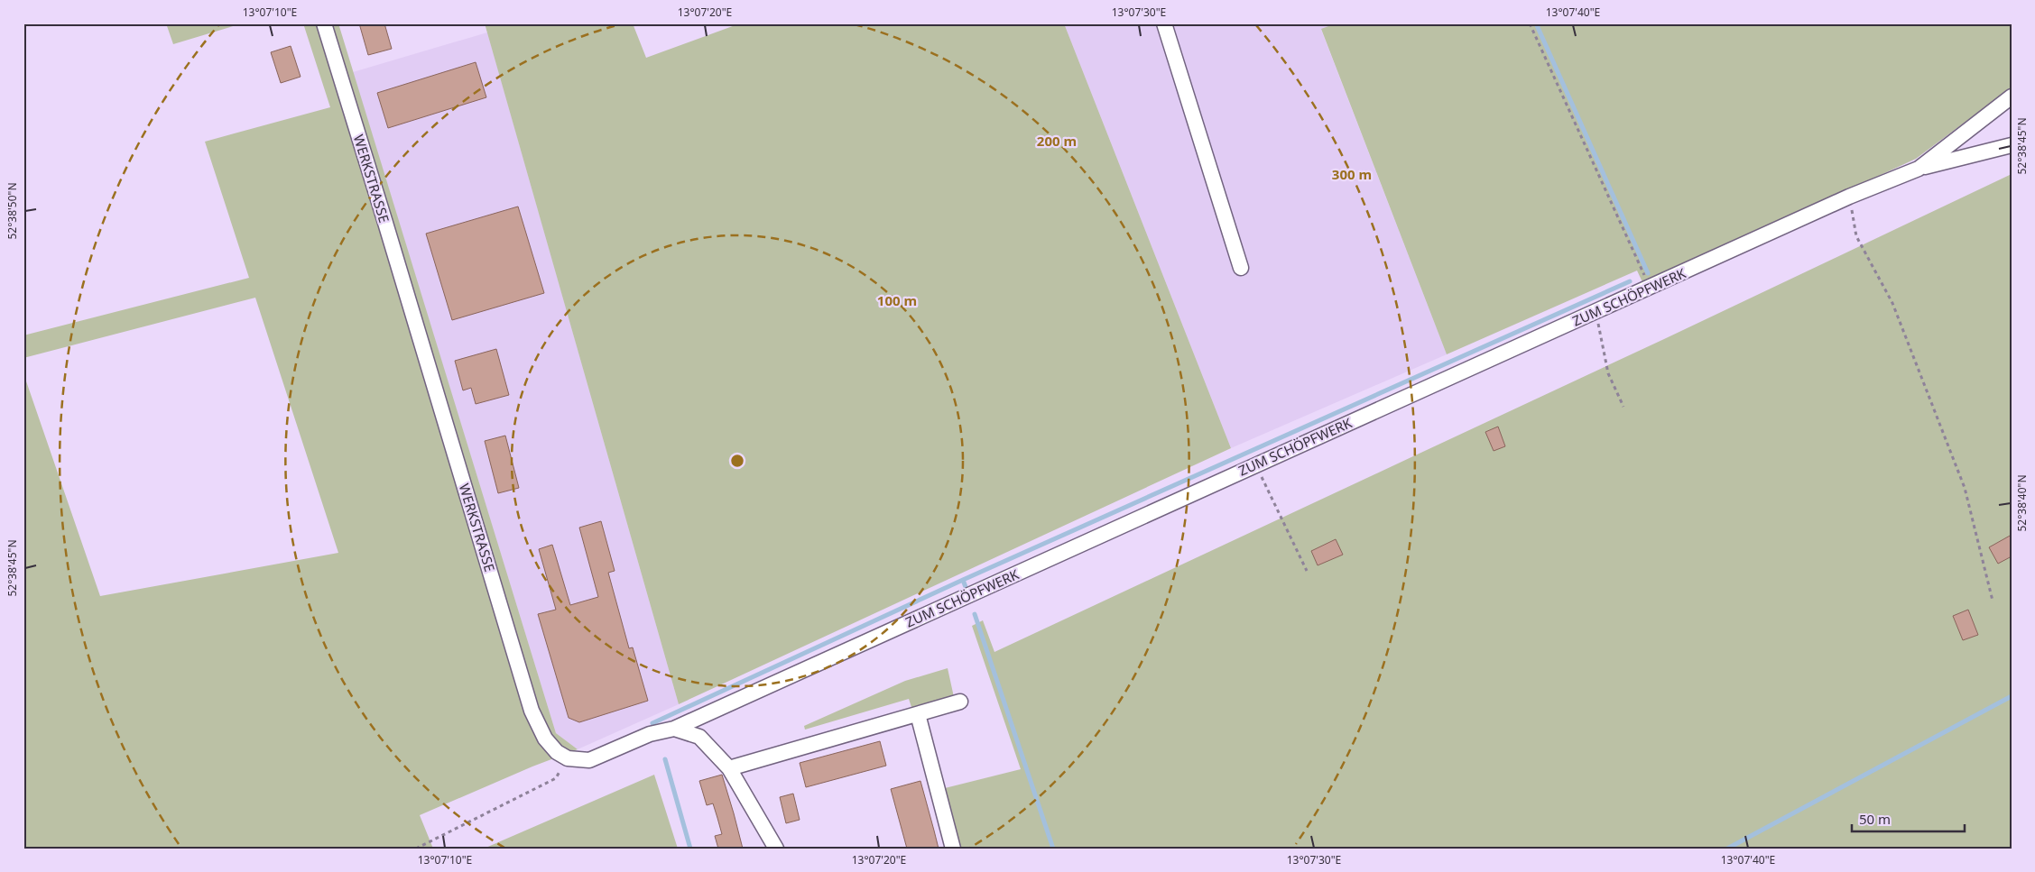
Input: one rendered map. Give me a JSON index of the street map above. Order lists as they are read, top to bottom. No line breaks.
{"streets":{"street":["WERKSTRASSE","ZUM SCHÖPFWERK"]},"scale_bar":"50 m","coordinates":["13°07'10\"E","13°07'20\"E","13°07'30\"E","13°07'40\"E","52°38'45\"N","52°38'50\"N","52°38'40\"N"],"rings":["200 m","300 m","100 m"]}
